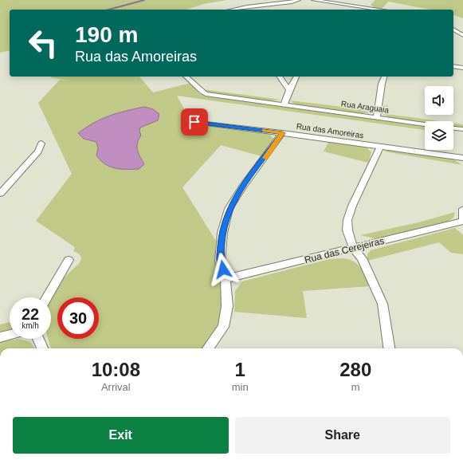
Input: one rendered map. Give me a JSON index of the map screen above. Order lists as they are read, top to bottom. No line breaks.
{"streets":{"street":["Rua Araguaia","Rua das Amoreiras","Rua das Cerejeiras"]},"page":{"turn":["190 m","Rua das Amoreiras"],"speed":"22 km/h","limit":"30","eta":["10:08","Arrival","1","min","280","m"],"buttons":["Exit","Share"]}}
